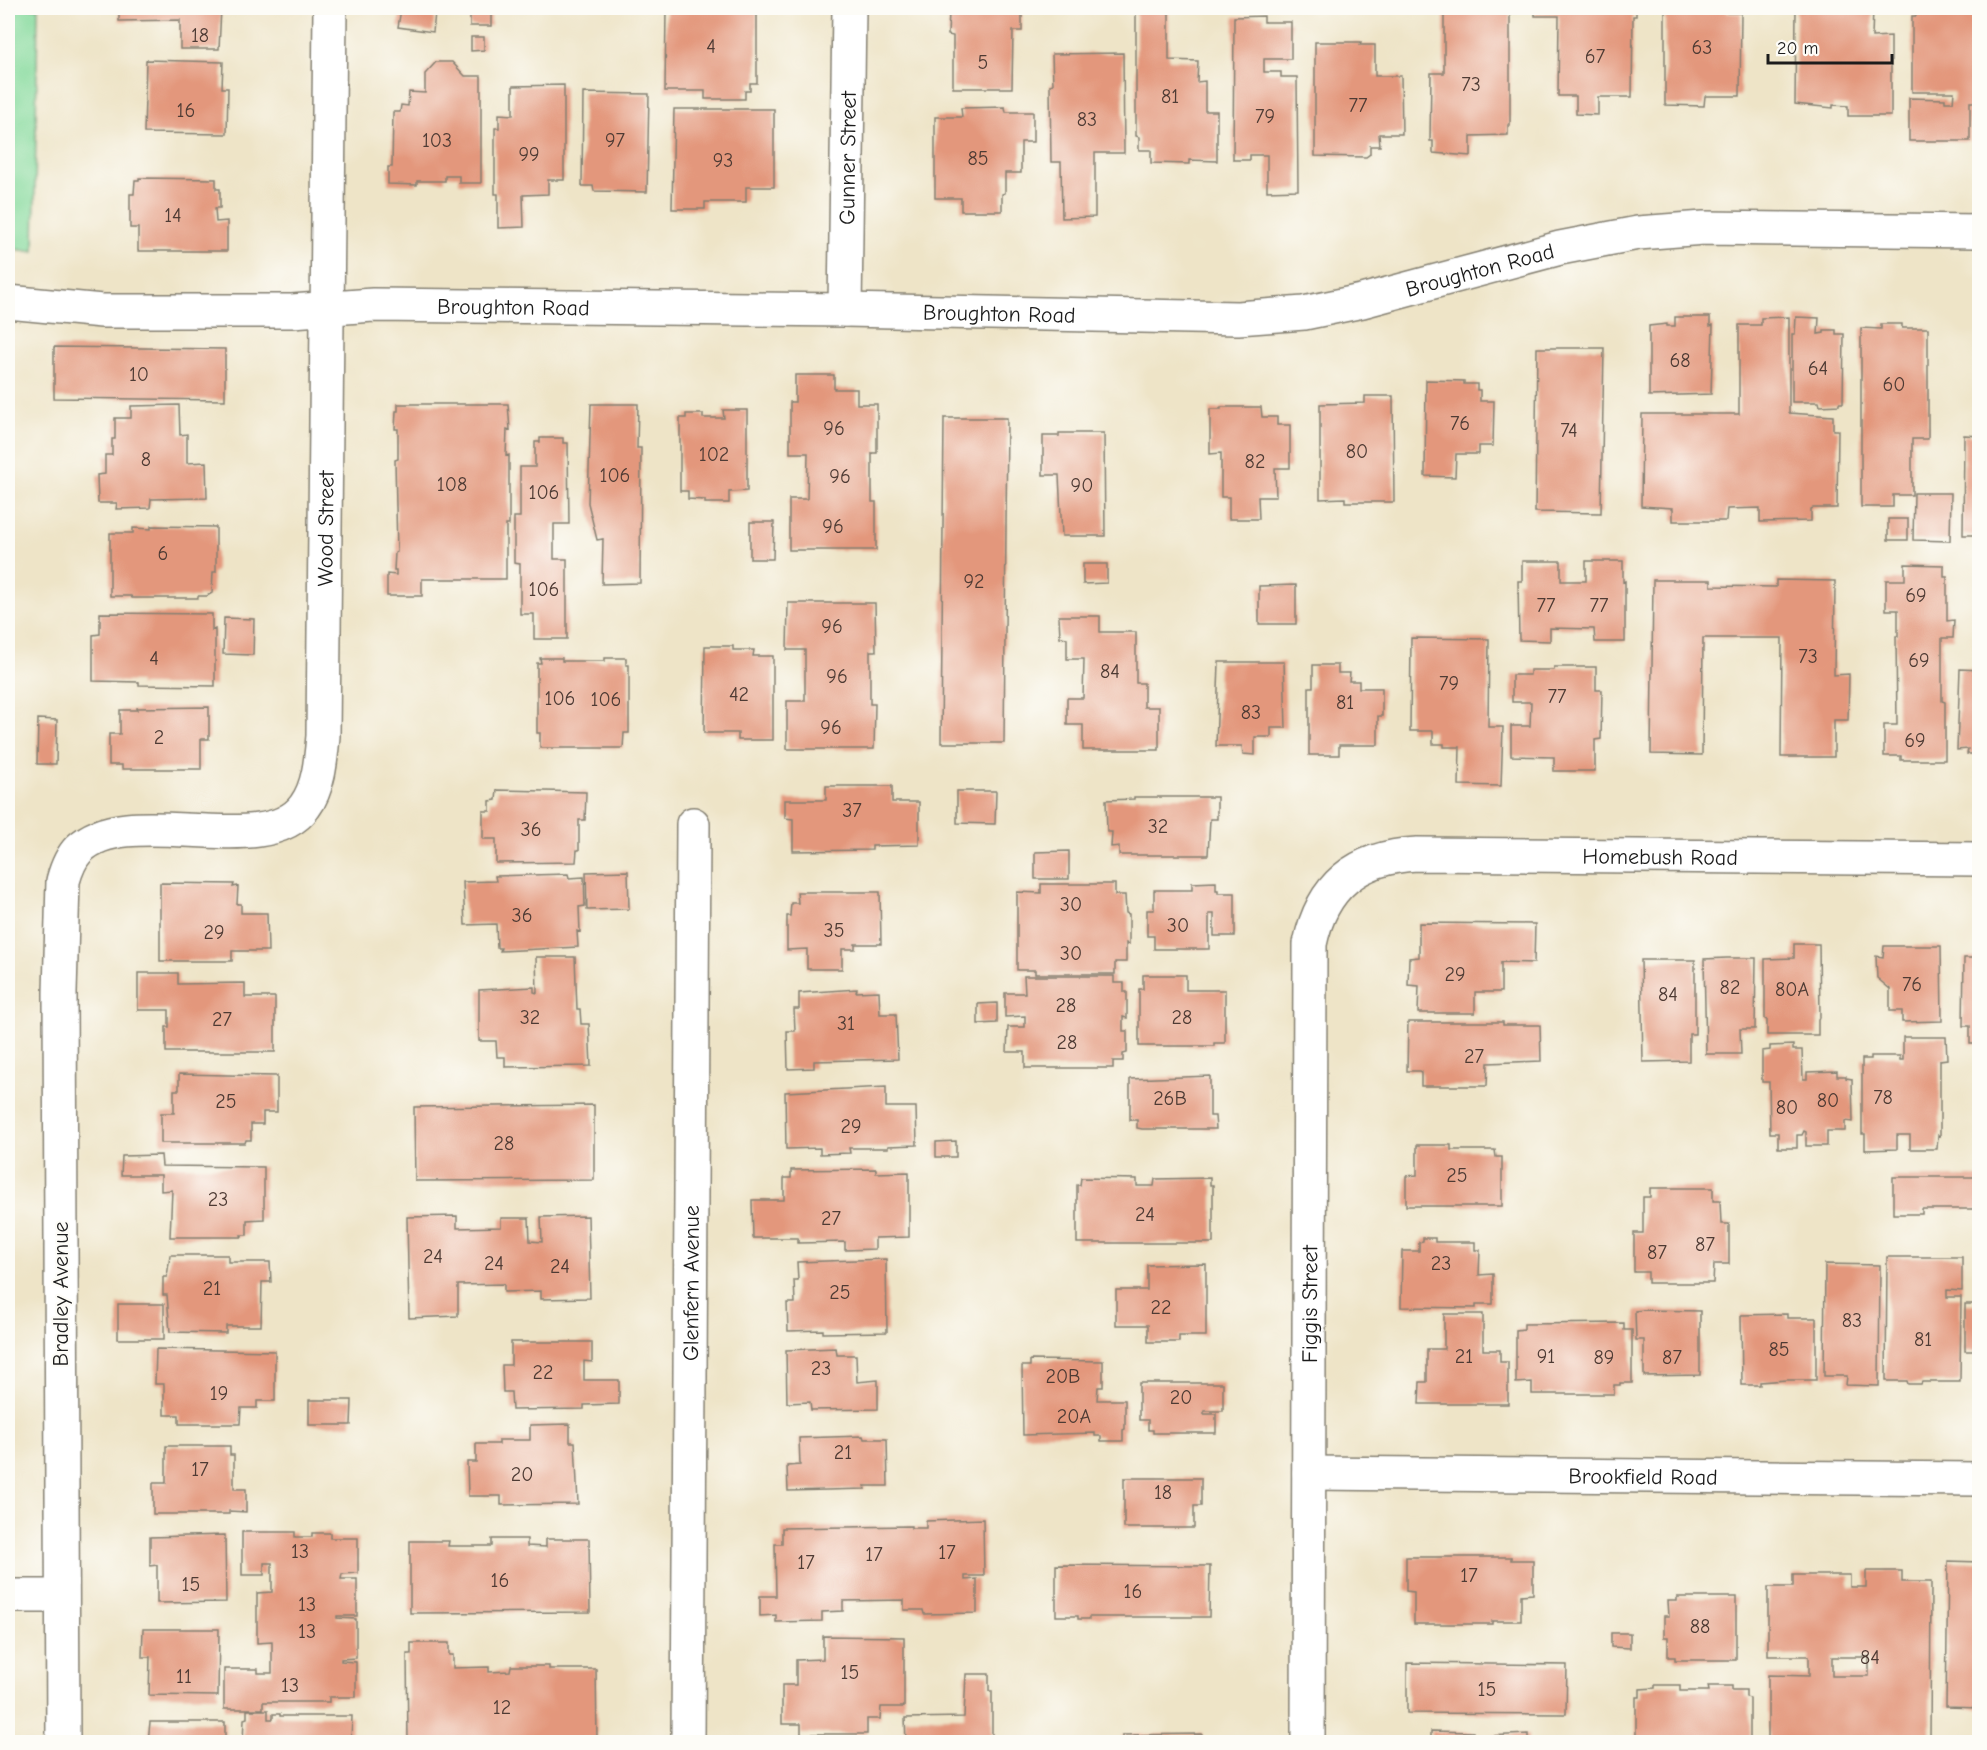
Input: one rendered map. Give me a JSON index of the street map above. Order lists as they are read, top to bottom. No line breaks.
{"streets":{"street":["Gunner Street","Broughton Road","Wood Street","Homebush Road","Glenfern Avenue","Bradley Avenue","Figgis Street","Brookfield Road"]},"crossings":[["Gunner Street","Broughton Road"],["Broughton Road","Wood Street"],["Wood Street","Bradley Avenue"],["Homebush Road","Figgis Street"],["Figgis Street","Brookfield Road"]],"house_numbers":["18","4","63","67","5","73","81","77","16","79","83","103","97","99","85","93","14","68","64","10","60","76","96","74","80","102","8","82","106","96","108","90","106","96","6","92","106","69","77","77","96","73","4","69","84","96","79","42","77","106","106","81","83","96","2","69","37","32","36","30","36","30","35","29","30","29","76","82","80A","84","28","32","28","27","31","28","27","78","26B","80","25","80","29","28","25","23","24","27","87","87","24","24","23","24","21","25","22","83","81","85","21","91","89","87","23","22","20B","19","20","20A","21","17","20","18","13","17","17","17","17","16","15","16","13","88","13","84","15","11","13","15","12"],"scale_bar":"20 m"}
